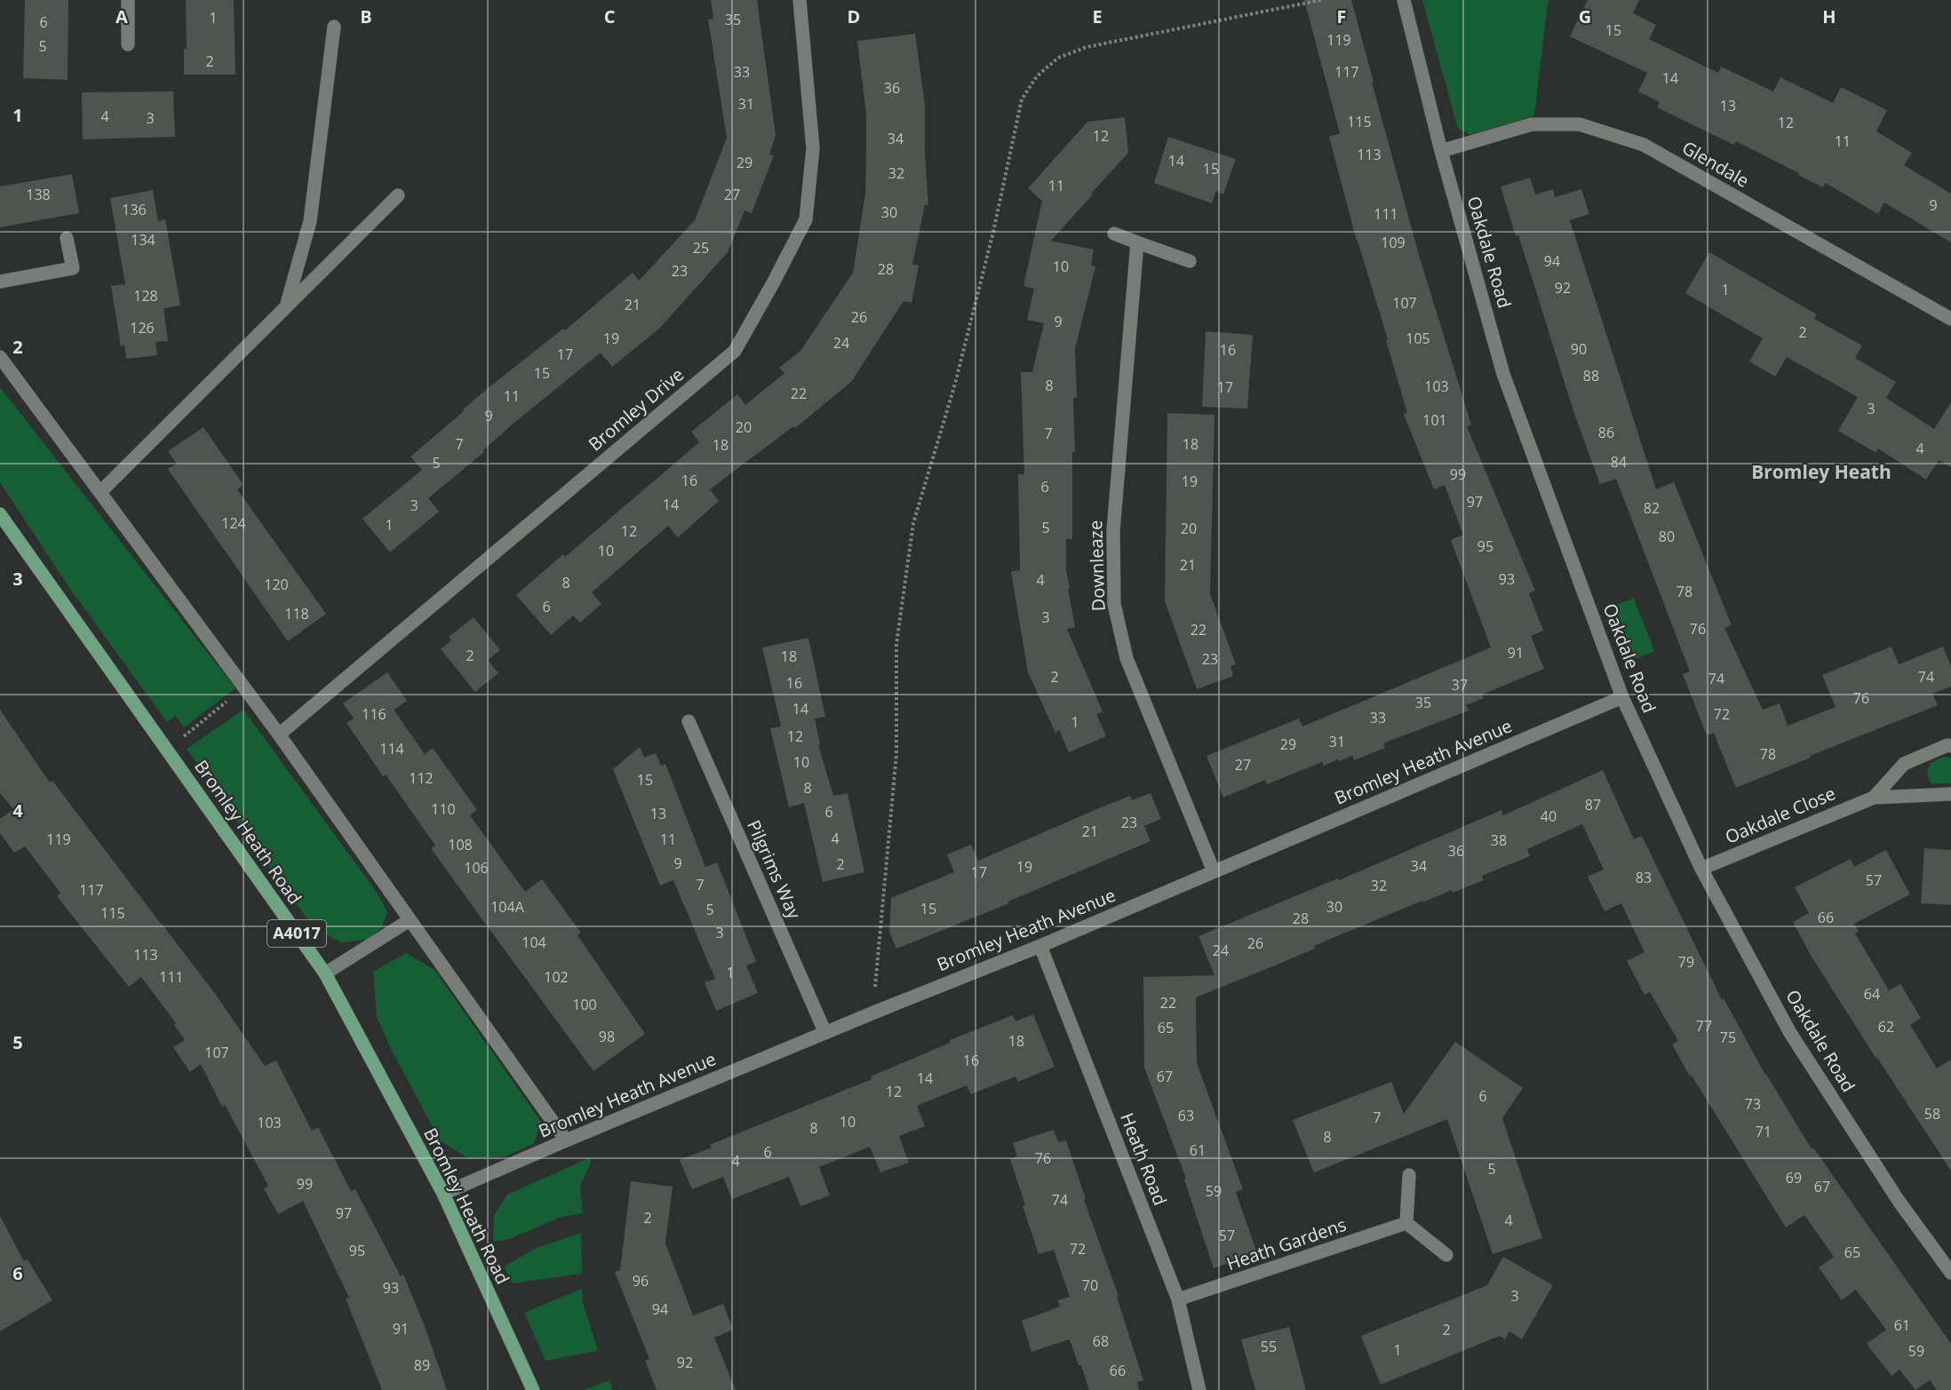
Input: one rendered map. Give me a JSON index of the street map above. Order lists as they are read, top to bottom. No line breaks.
{"streets":{"main road":["Bromley Heath Road","A4017"],"street":["Glendale","Oakdale Road","Bromley Drive","Downleaze","Bromley Heath Avenue","Oakdale Close","Pilgrims Way","Heath Road","Heath Gardens"]},"crossings":[["Glendale","Oakdale Road"],["Oakdale Road","Bromley Heath Avenue"],["Oakdale Road","Oakdale Close"],["Downleaze","Bromley Heath Avenue"],["Bromley Heath Avenue","Bromley Heath Road"],["Bromley Heath Avenue","Pilgrims Way"],["Bromley Heath Avenue","Heath Road"],["Heath Road","Heath Gardens"]],"districts":["Bromley Heath"],"house_numbers":["1","35","6","15","119","5","2","33","117","14","36","31","13","4","3","115","12","12","34","11","113","14","29","15","32","11","138","27","9","136","30","111","134","109","25","94","10","28","23","92","1","128","107","21","26","9","126","2","19","105","24","90","16","17","15","88","8","103","17","22","11","3","9","101","20","86","7","7","18","18","4","84","5","99","16","19","6","97","14","3","82","124","1","5","20","12","80","95","10","21","93","4","8","120","78","6","118","3","76","22","91","2","18","23","2","74","74","16","37","76","35","14","116","72","33","1","12","31","29","114","78","10","27","112","15","8","87","110","6","13","40","23","21","4","119","11","38","108","36","9","2","34","19","106","17","83","57","7","32","117","104A","30","15","5","115","66","28","3","104","26","24","113","79","1","111","102","64","22","100","77","62","65","98","75","18","107","16","67","14","12","6","73","58","63","7","10","103","8","71","8","61","6","76","4","5","69","99","67","59","74","97","2","4","57","72","95","65","96","70","93","3","94","61","91","2","68","55","1","59","92","89","66"],"grid":{"columns":["A","B","C","D","E","F","G","H"],"rows":["1","2","3","4","5","6"]}}
